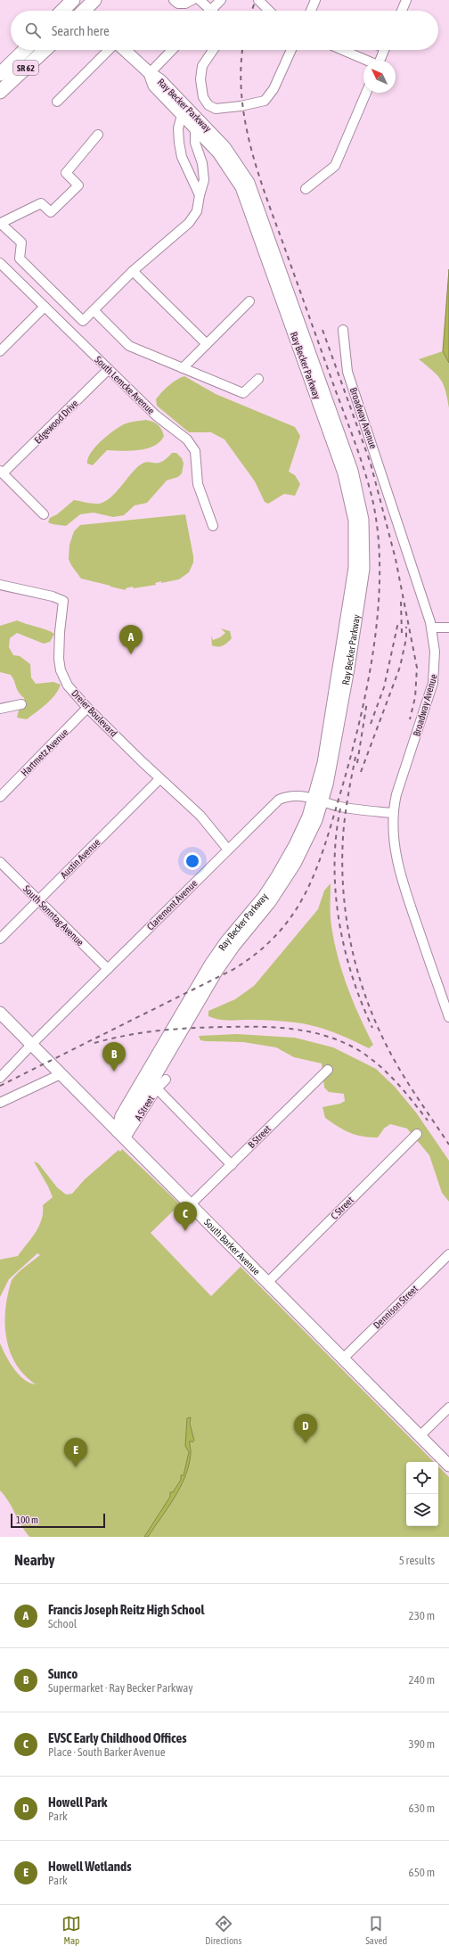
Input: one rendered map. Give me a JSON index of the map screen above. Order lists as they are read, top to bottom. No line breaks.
{"streets":{"highway":["SR 62"],"main road":["Ray Becker Parkway","South Barker Avenue"],"street":["South Lemcke Avenue","Broadway Avenue","Edgewood Drive","Dreier Boulevard","Hartmetz Avenue","Austin Avenue","Claremont Avenue","South Sonntag Avenue","A Street","B Street","C Street","Dennison Street"]},"crossings":[["Ray Becker Parkway","Claremont Avenue"],["Ray Becker Parkway","A Street"],["Ray Becker Parkway","South Barker Avenue"],["South Lemcke Avenue","Edgewood Drive"],["Broadway Avenue","Claremont Avenue"],["Dreier Boulevard","Hartmetz Avenue"],["Dreier Boulevard","Austin Avenue"],["Dreier Boulevard","Claremont Avenue"],["Austin Avenue","South Sonntag Avenue"],["Claremont Avenue","South Sonntag Avenue"],["Claremont Avenue","South Barker Avenue"],["A Street","South Barker Avenue"],["B Street","South Barker Avenue"],["C Street","South Barker Avenue"],["South Barker Avenue","Dennison Street"]],"scale_bar":"100 m","north":"top left","page":{"search":"Search here","pins":["A","B","C","D","E"],"scale":"100 m","heading":["Nearby","5 results"],"list":[{"mark":"A","name":"Francis Joseph Reitz High School","note":"School","value":"230 m"},{"mark":"B","name":"Sunco","note":"Supermarket · Ray Becker Parkway","value":"240 m"},{"mark":"C","name":"EVSC Early Childhood Offices","note":"Place · South Barker Avenue","value":"390 m"},{"mark":"D","name":"Howell Park","note":"Park","value":"630 m"},{"mark":"E","name":"Howell Wetlands","note":"Park","value":"650 m"}],"nav":["Map","Directions","Saved"]}}
